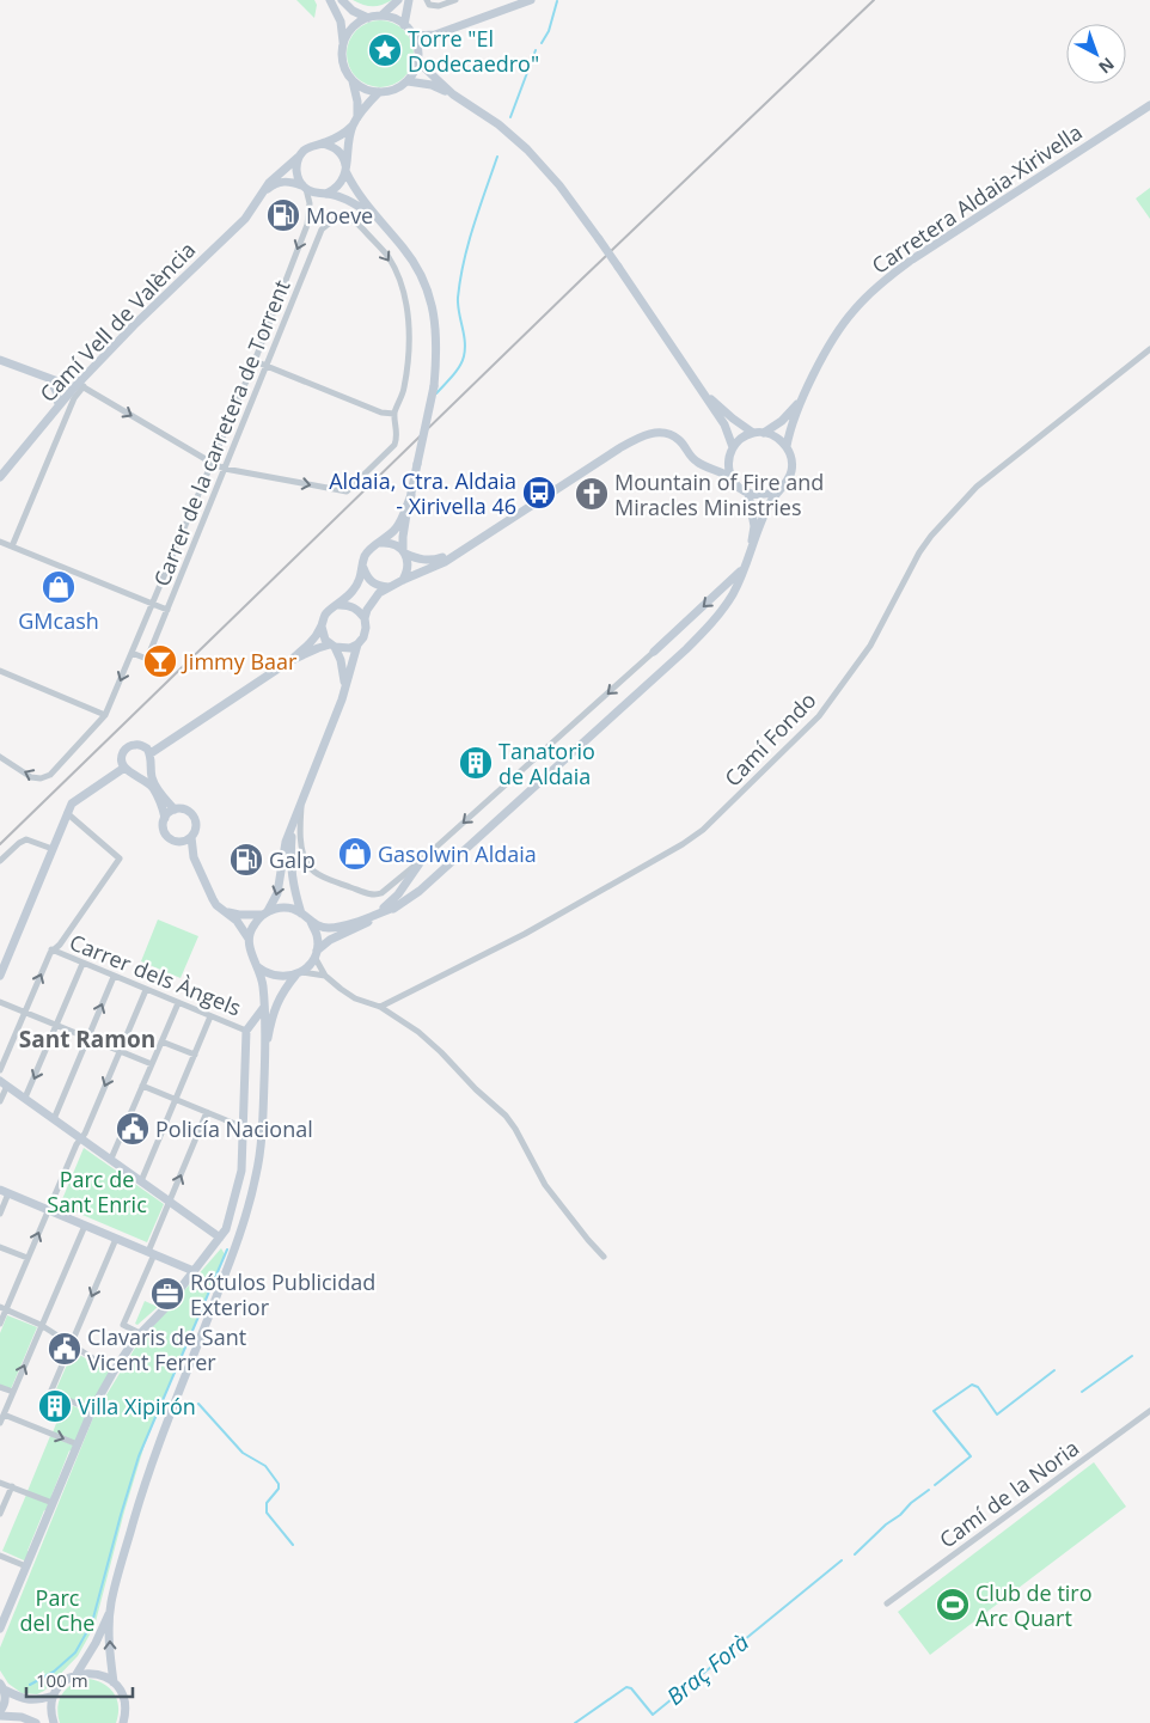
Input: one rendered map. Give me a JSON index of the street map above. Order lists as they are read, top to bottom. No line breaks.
{"streets":{"street":["Carretera Aldaia-Xirivella","Camí Vell de València","Carrer de la carretera de Torrent","Camí Fondo","Carrer dels Àngels","Camí de la Noria"]},"crossings":[["Camí Vell de València","Carrer de la carretera de Torrent"]],"districts":["Sant Ramon"],"water":["Braç Forà"],"parks":["Parc de Sant Enric","Parc del Che"],"places":{"place":["Torre \"El Dodecaedro\""],"fuel station":["Moeve","Galp"],"bus stop":["Aldaia, Ctra. Aldaia - Xirivella 46"],"church":["Mountain of Fire and Miracles Ministries"],"shop":["GMcash","Gasolwin Aldaia"],"bar":["Jimmy Baar"],"building":["Tanatorio de Aldaia","Villa Xipirón"],"public building":["Policía Nacional","Clavaris de Sant Vicent Ferrer"],"office":["Rótulos Publicidad Exterior"],"sports":["Club de tiro Arc Quart"]},"scale_bar":"100 m","north":"bottom right"}
